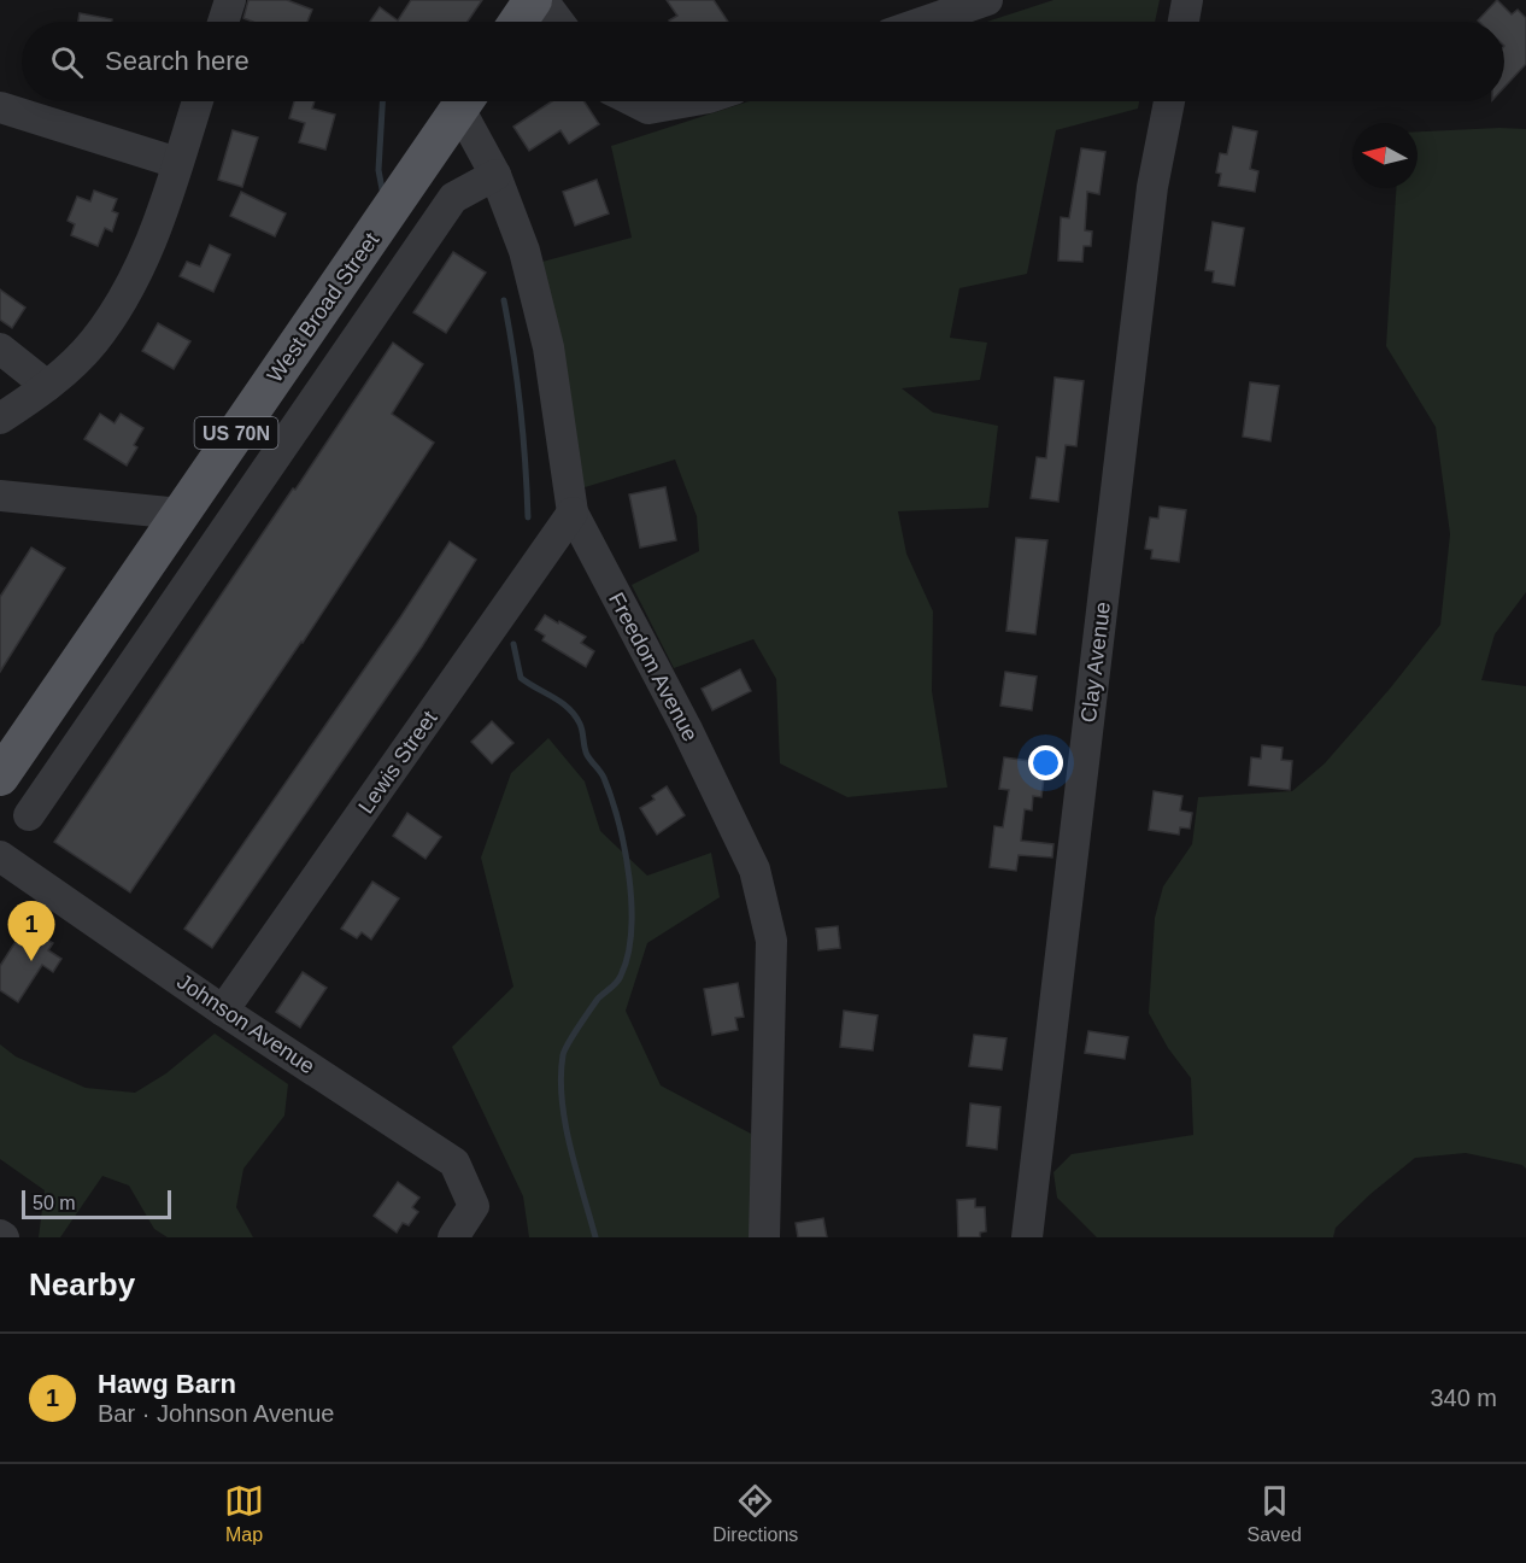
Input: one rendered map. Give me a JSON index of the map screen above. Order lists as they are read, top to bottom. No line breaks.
{"streets":{"main road":["West Broad Street","US 70N"],"street":["Clay Avenue","Freedom Avenue","Lewis Street","Johnson Avenue"]},"crossings":[["Freedom Avenue","Lewis Street"],["Lewis Street","Johnson Avenue"]],"scale_bar":"50 m","north":"left","page":{"search":"Search here","pins":"1","scale":"50 m","heading":"Nearby","list":[{"mark":"1","name":"Hawg Barn","note":"Bar · Johnson Avenue","value":"340 m"}],"nav":["Map","Directions","Saved"]}}
